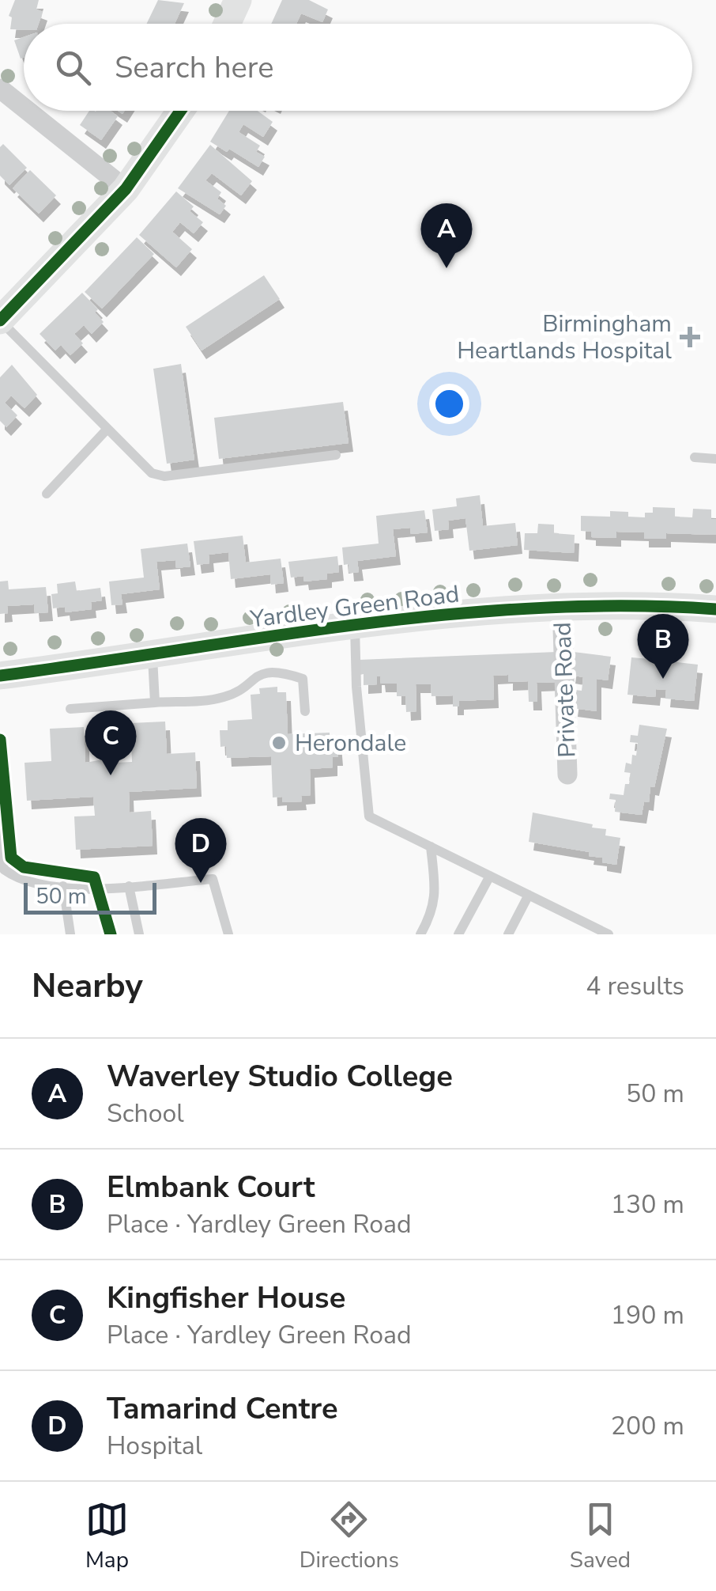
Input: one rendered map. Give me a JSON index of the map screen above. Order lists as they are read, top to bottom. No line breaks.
{"streets":{"street":["Yardley Green Road","Private Road"]},"crossings":[["Yardley Green Road","Private Road"]],"places":{"health":["Birmingham Heartlands Hospital"],"other":["Herondale"]},"scale_bar":"50 m","page":{"search":"Search here","pins":["A","B","C","D"],"scale":"50 m","heading":["Nearby","4 results"],"list":[{"mark":"A","name":"Waverley Studio College","note":"School","value":"50 m"},{"mark":"B","name":"Elmbank Court","note":"Place · Yardley Green Road","value":"130 m"},{"mark":"C","name":"Kingfisher House","note":"Place · Yardley Green Road","value":"190 m"},{"mark":"D","name":"Tamarind Centre","note":"Hospital","value":"200 m"}],"nav":["Map","Directions","Saved"]}}
